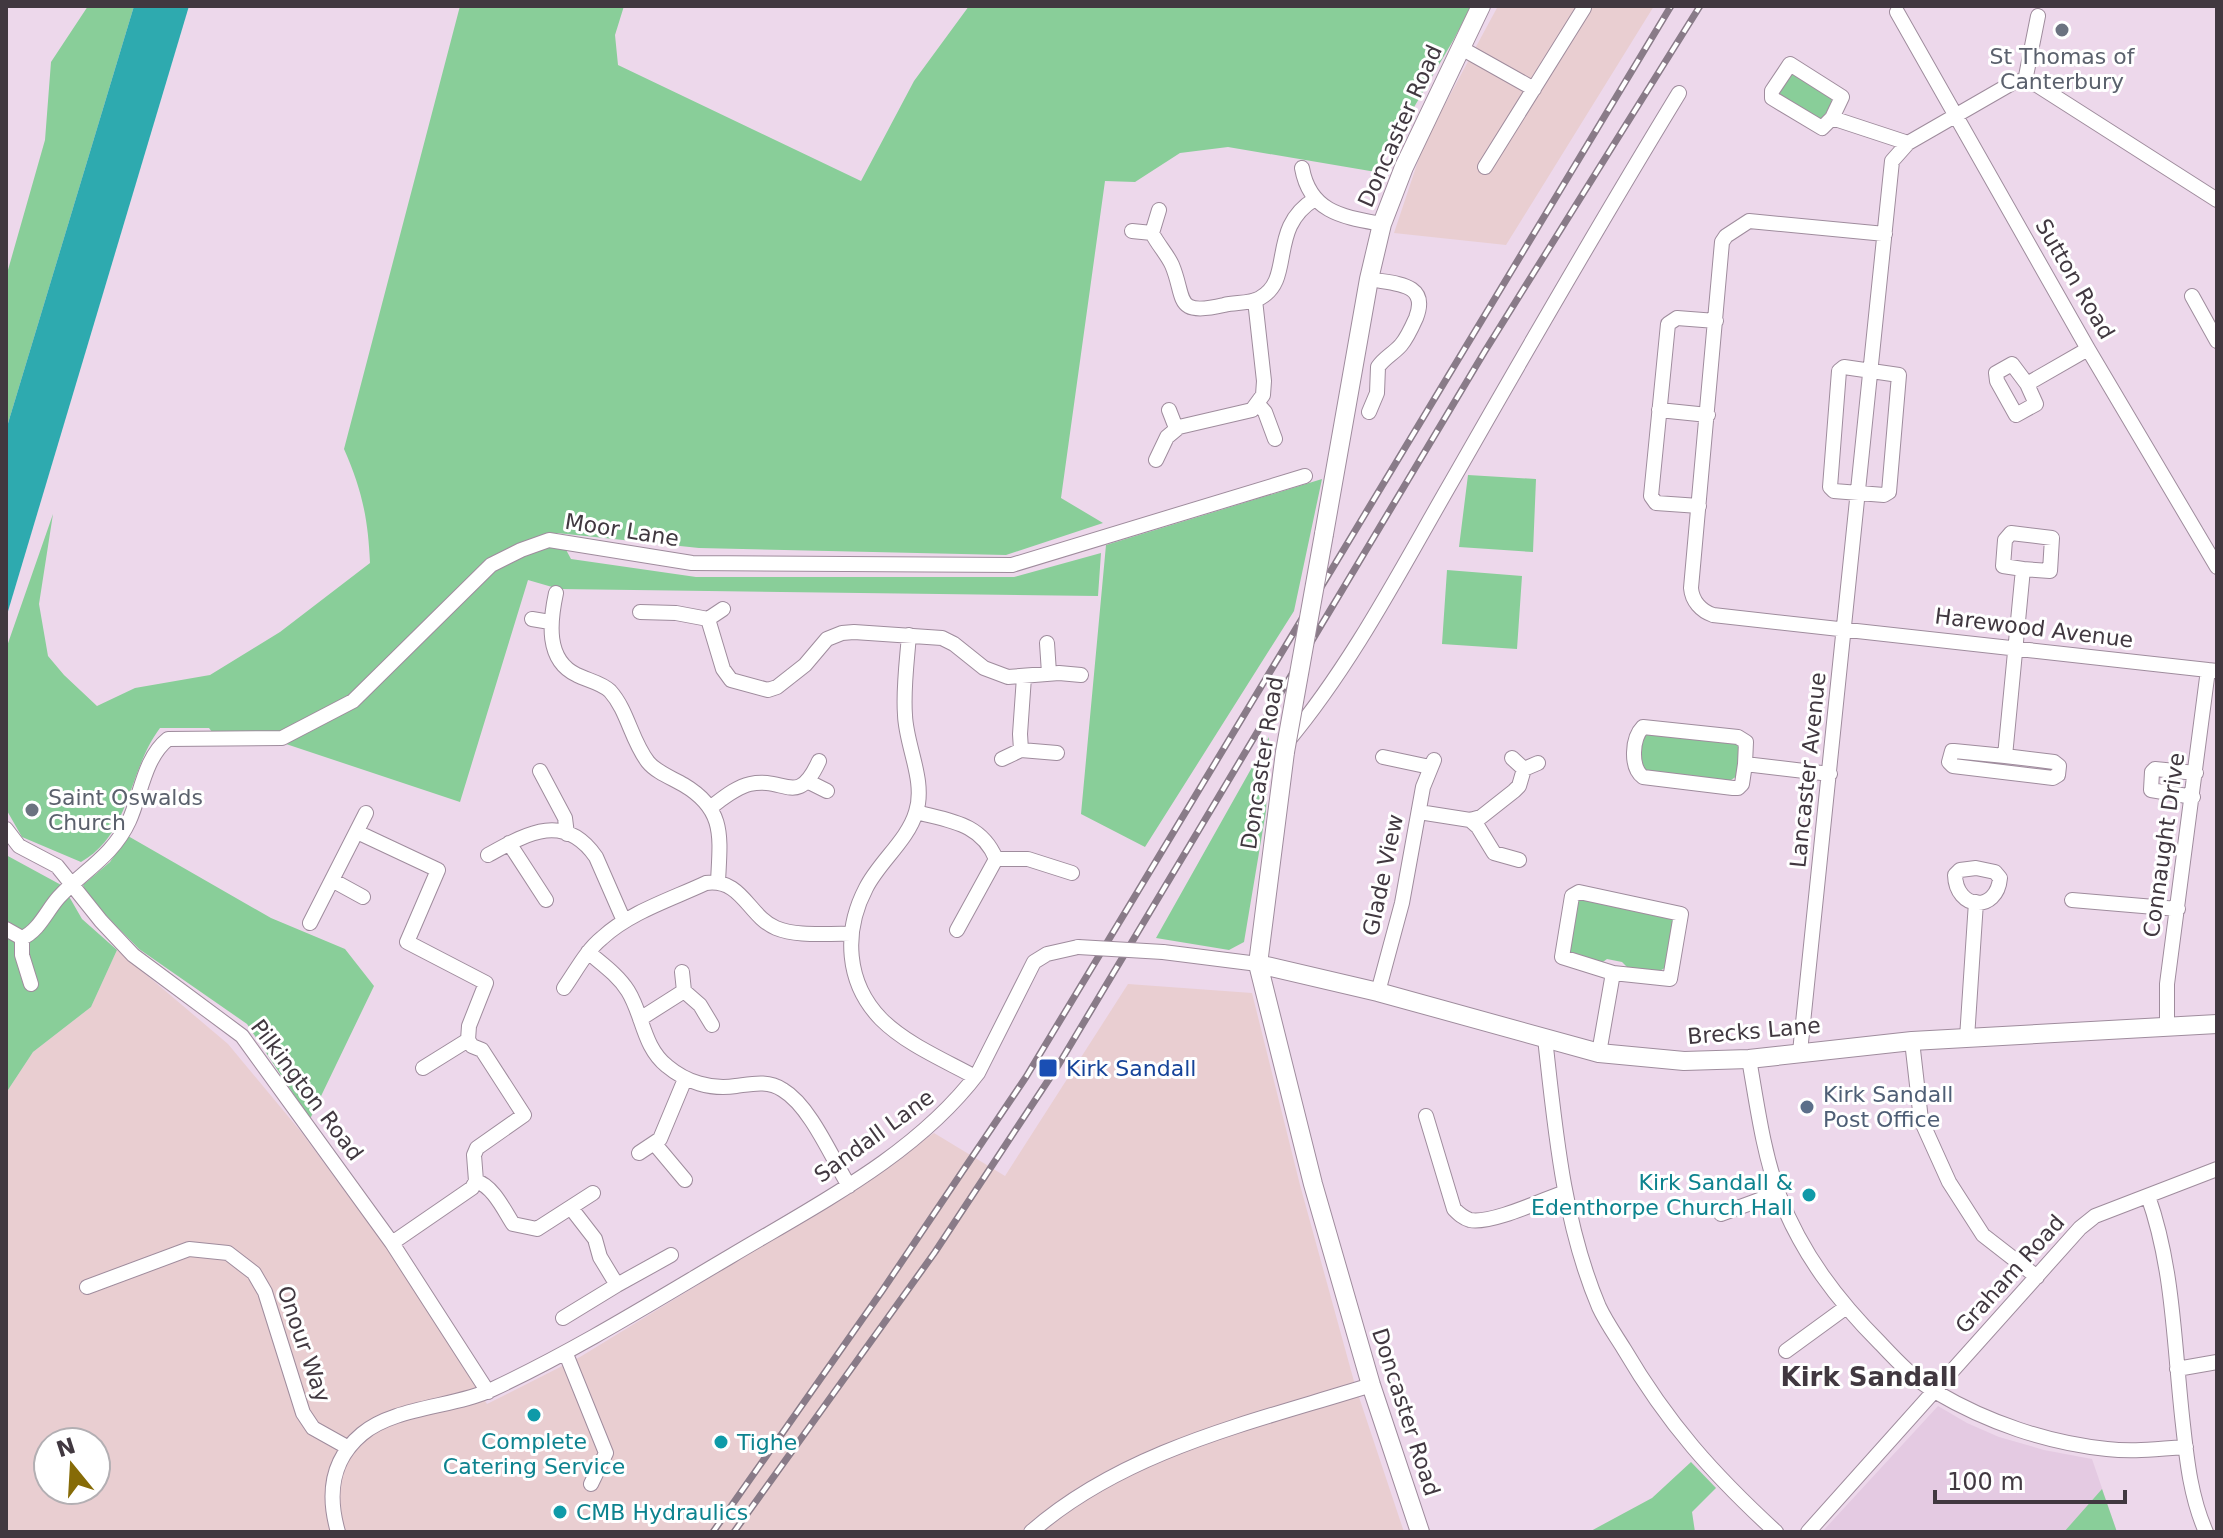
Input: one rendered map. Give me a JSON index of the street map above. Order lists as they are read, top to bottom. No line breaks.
{"streets":{"street":["Doncaster Road","Sutton Road","Moor Lane","Harewood Avenue","Lancaster Avenue","Connaught Drive","Glade View","Brecks Lane","Pilkington Road","Sandall Lane","Graham Road","Onour Way"]},"crossings":[["Doncaster Road","Brecks Lane"],["Doncaster Road","Sandall Lane"],["Moor Lane","Pilkington Road"],["Harewood Avenue","Lancaster Avenue"],["Harewood Avenue","Connaught Drive"],["Lancaster Avenue","Brecks Lane"],["Connaught Drive","Brecks Lane"],["Glade View","Brecks Lane"],["Brecks Lane","Sandall Lane"],["Pilkington Road","Sandall Lane"],["Sandall Lane","Onour Way"]],"districts":["Kirk Sandall"],"places":{"other":["St Thomas of Canterbury","Saint Oswalds Church","Kirk Sandall Post Office","Kirk Sandall & Edenthorpe Church Hall","Complete Catering Service","Tighe","CMB Hydraulics"],"transit":["Kirk Sandall"]},"scale_bar":"100 m","north":"top"}
